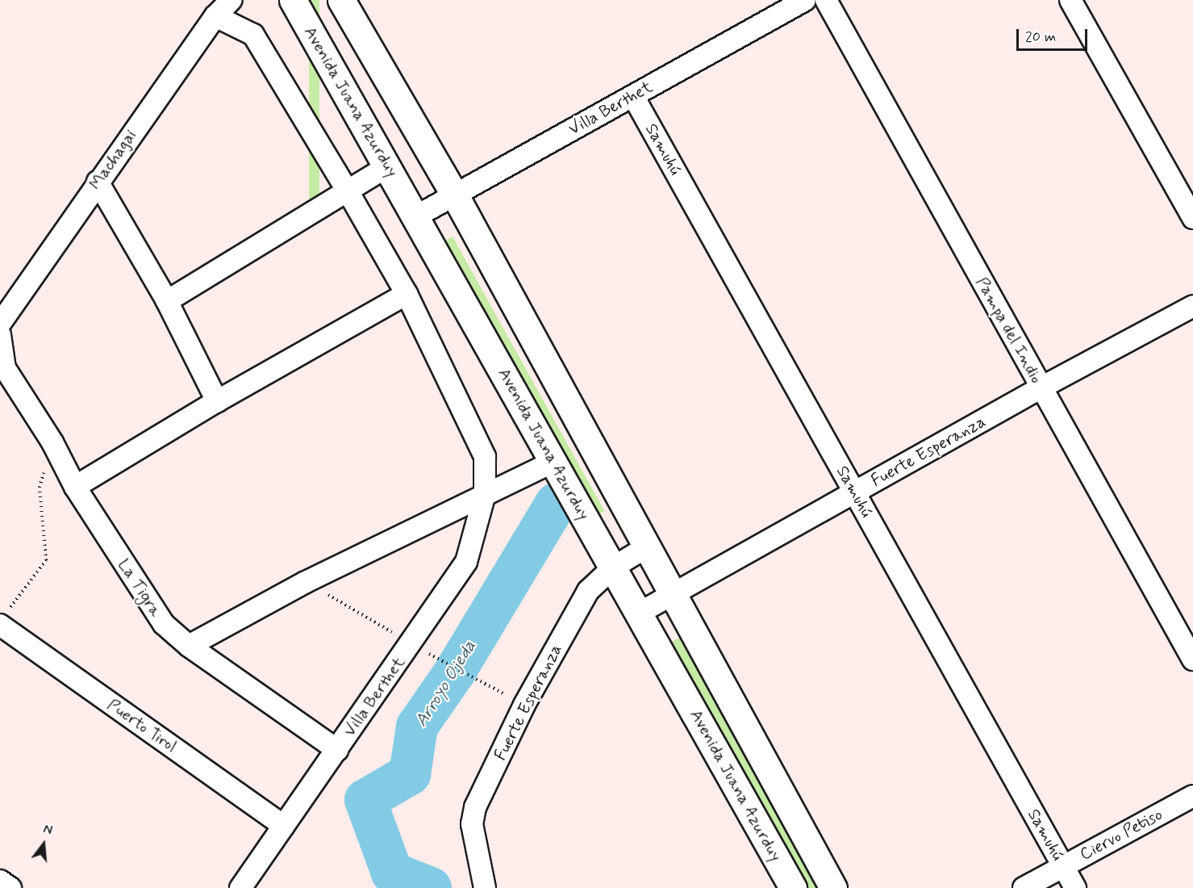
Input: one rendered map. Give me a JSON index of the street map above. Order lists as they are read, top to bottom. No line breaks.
{"streets":{"main road":["Avenida Juana Azurduy"],"street":["Villa Berthet","Samuhú","Machagai","Pampa del Indio","Fuerte Esperanza","La Tigra","Puerto Tirol","Ciervo Petiso"]},"crossings":[["Avenida Juana Azurduy","Villa Berthet"],["Avenida Juana Azurduy","Fuerte Esperanza"],["Villa Berthet","Samuhú"],["Villa Berthet","Machagai"],["Villa Berthet","La Tigra"],["Villa Berthet","Puerto Tirol"],["Samuhú","Fuerte Esperanza"],["Samuhú","Ciervo Petiso"],["Pampa del Indio","Fuerte Esperanza"]],"water":["Arroyo Ojeda"],"scale_bar":"20 m","north":"top"}
